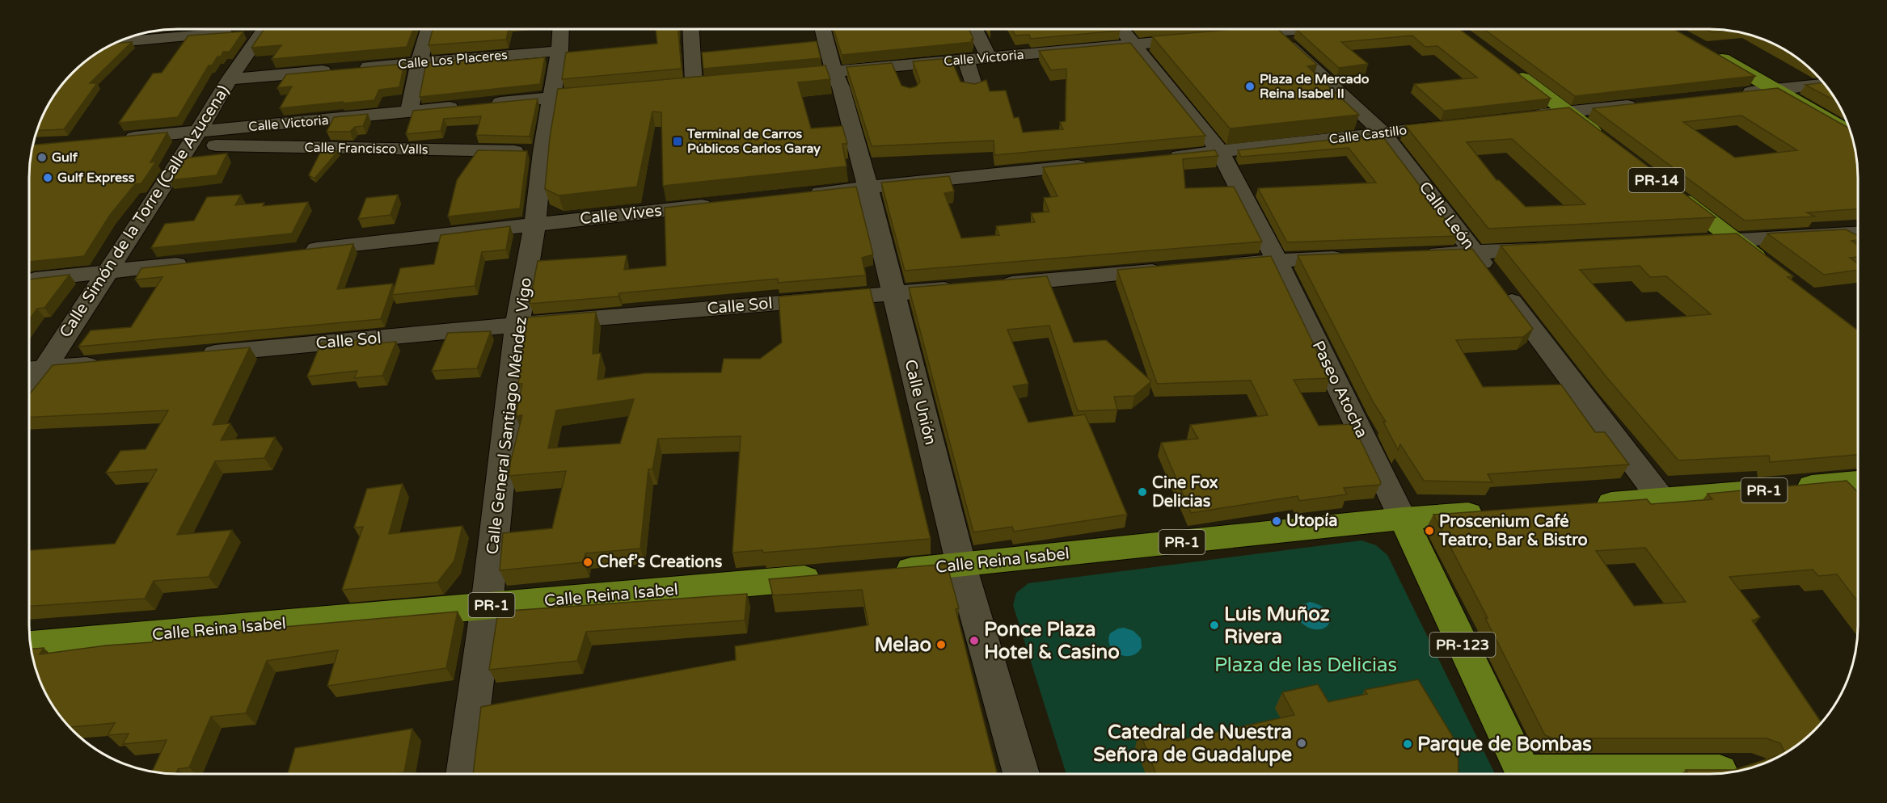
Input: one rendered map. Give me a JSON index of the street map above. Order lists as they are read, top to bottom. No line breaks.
{"streets":{"main road":["PR-14","PR-1","Calle Reina Isabel","PR-123"],"street":["Calle Victoria","Calle Los Placeres","Calle Castillo","Calle Francisco Valls","Calle Simón de la Torre (Calle Azucena)","Calle Vives","Calle León","Calle Sol","Paseo Atocha","Calle Unión","Calle General Santiago Méndez Vigo"]},"crossings":[["Calle Victoria","Calle Francisco Valls"],["Calle Victoria","Calle Simón de la Torre (Calle Azucena)"],["Calle Victoria","Paseo Atocha"],["Calle Victoria","Calle Unión"],["Calle Los Placeres","Calle Simón de la Torre (Calle Azucena)"],["Calle Los Placeres","Calle General Santiago Méndez Vigo"],["Calle Castillo","Calle León"],["Calle Castillo","Paseo Atocha"],["Calle Francisco Valls","Calle Simón de la Torre (Calle Azucena)"],["Calle Francisco Valls","Calle General Santiago Méndez Vigo"],["Calle Vives","Calle General Santiago Méndez Vigo"],["Calle León","PR-1"],["Calle Sol","Calle Unión"],["Calle Sol","Calle General Santiago Méndez Vigo"],["Paseo Atocha","Calle Reina Isabel"],["Paseo Atocha","PR-123"],["Calle Unión","Calle Reina Isabel"],["Calle General Santiago Méndez Vigo","Calle Reina Isabel"],["Calle Reina Isabel","PR-123"]],"parks":["Plaza de las Delicias"],"places":{"other":["Plaza de Mercado Reina Isabel II","Gulf","Gulf Express","Cine Fox Delicias","Utopía","Proscenium Café Teatro, Bar & Bistro","Chef’s Creations","Luis Muñoz Rivera","Ponce Plaza Hotel & Casino","Melao","Catedral de Nuestra Señora de Guadalupe","Parque de Bombas"],"transit":["Terminal de Carros Públicos Carlos Garay"]}}
